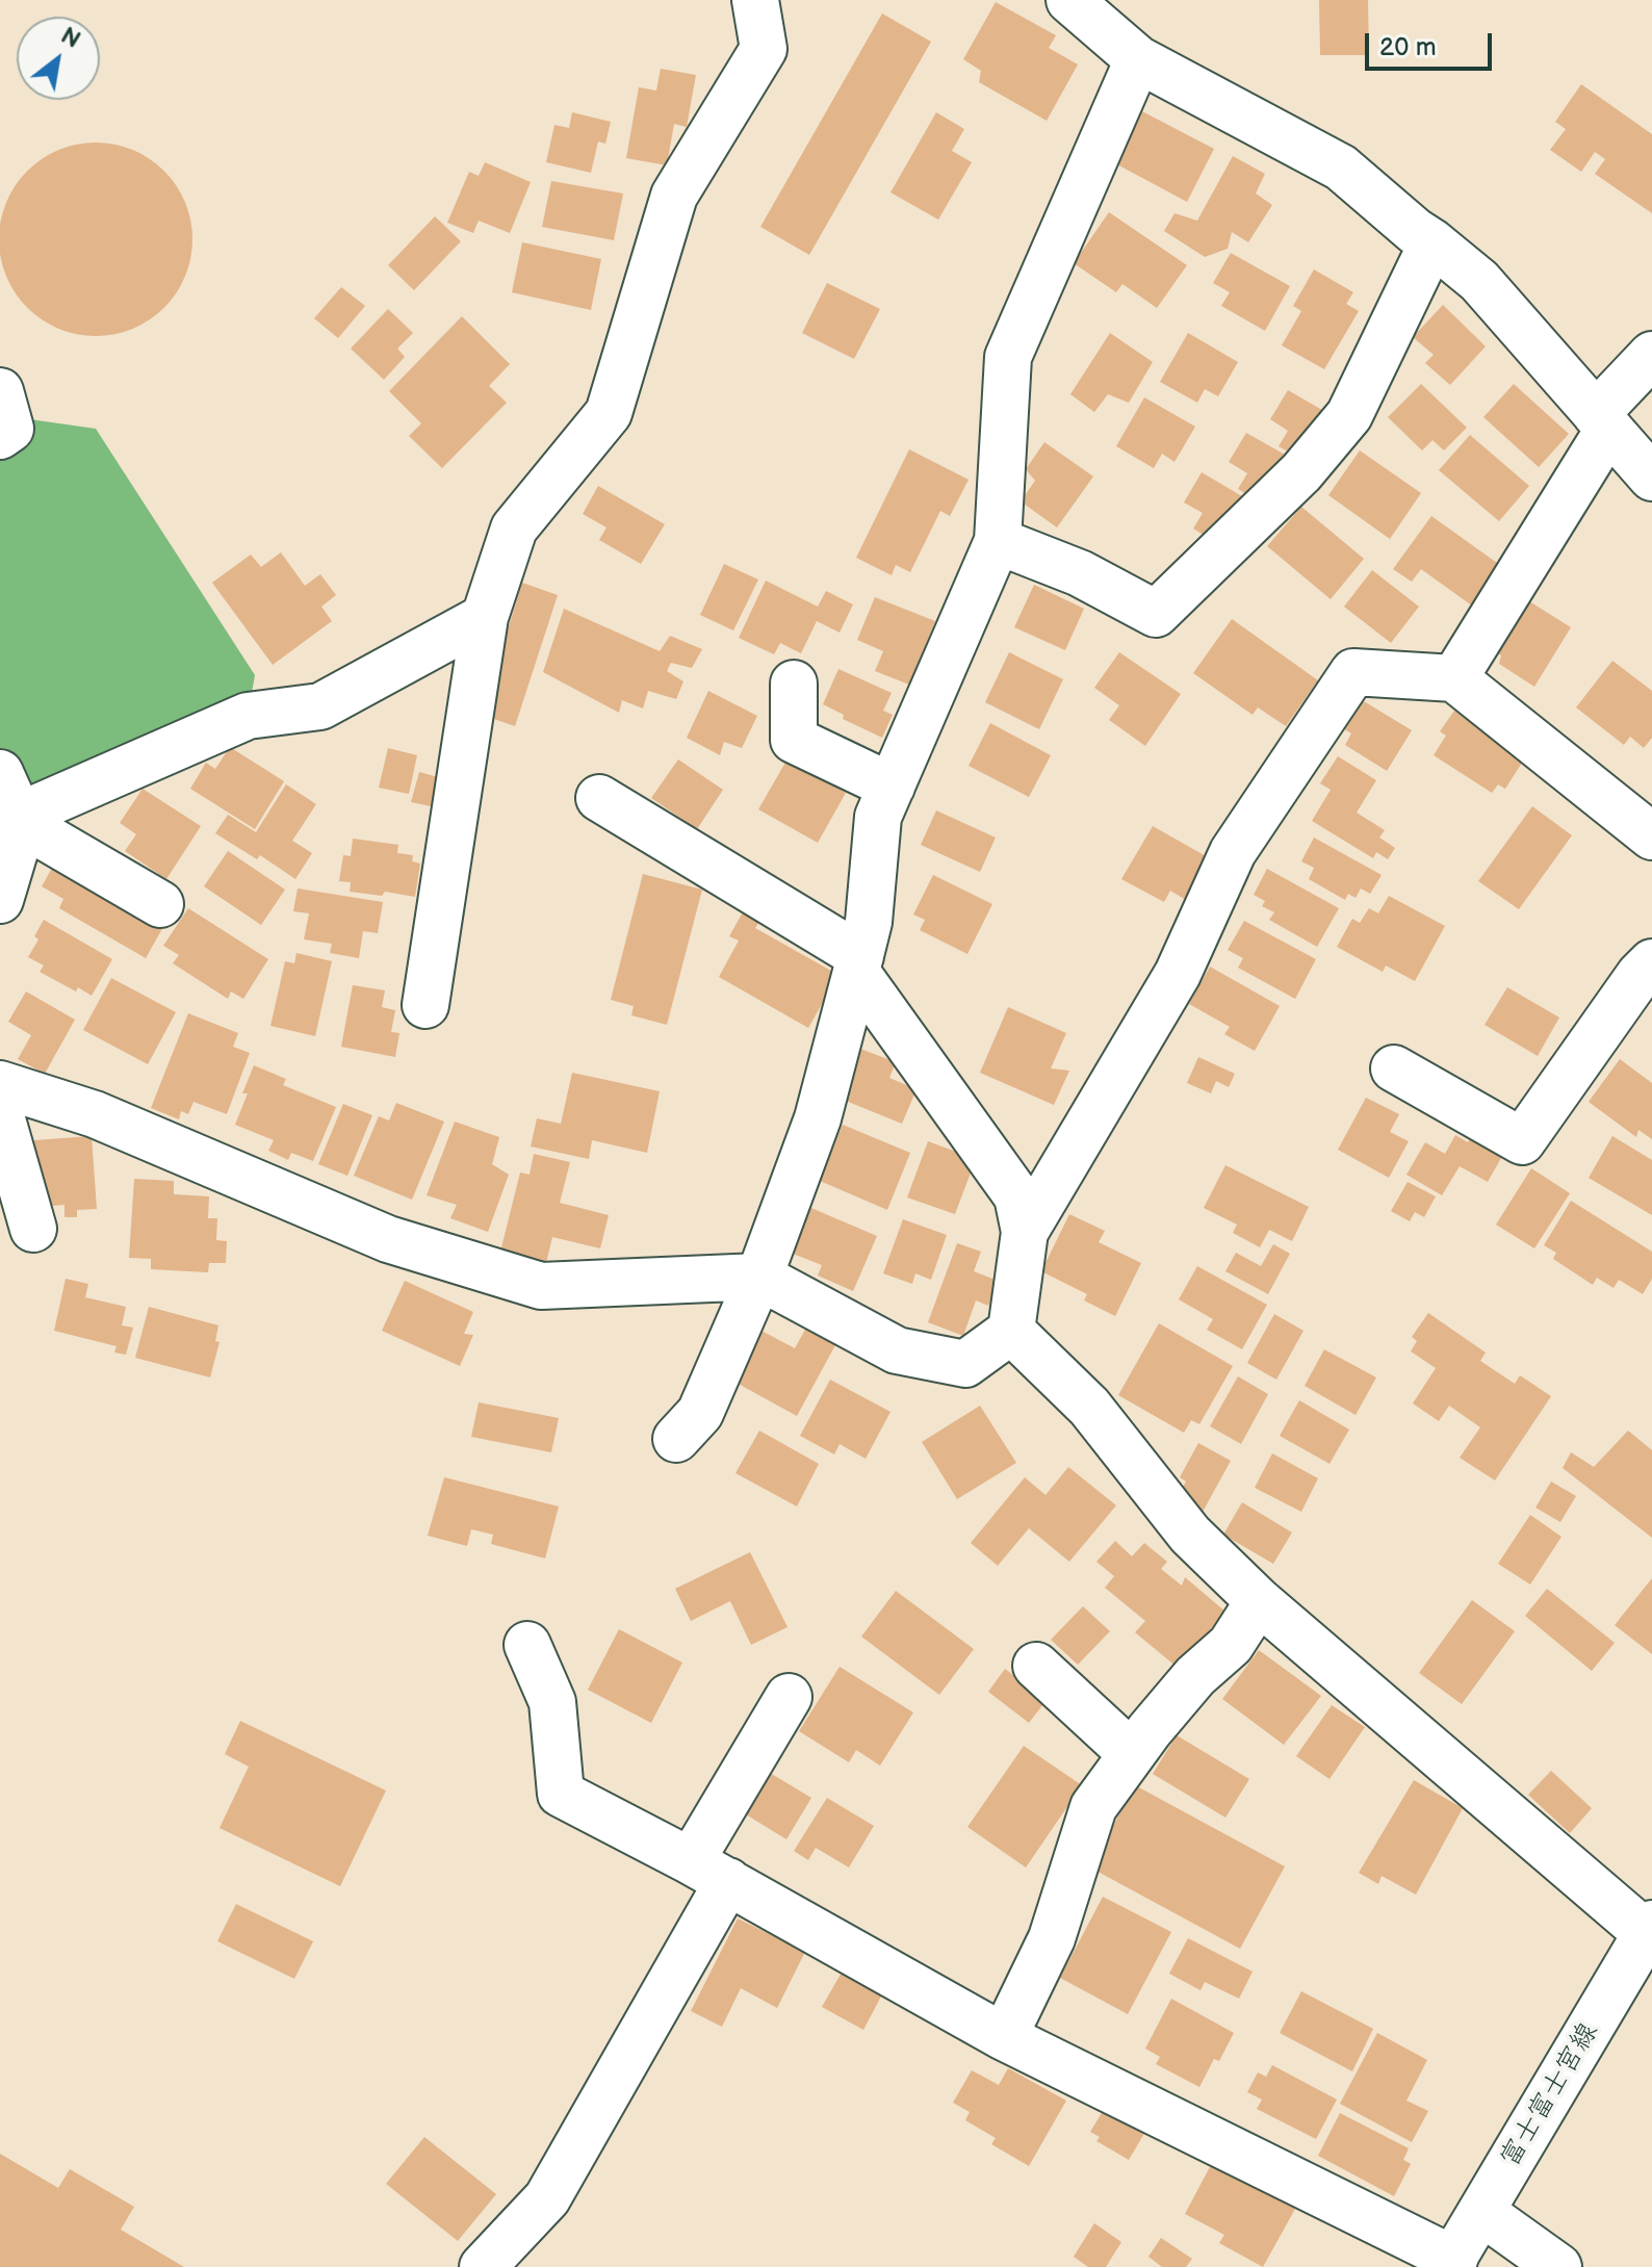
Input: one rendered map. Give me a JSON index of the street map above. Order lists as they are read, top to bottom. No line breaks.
{"streets":{"street":["富士富士宮線"]},"scale_bar":"20 m","north":"top right"}
